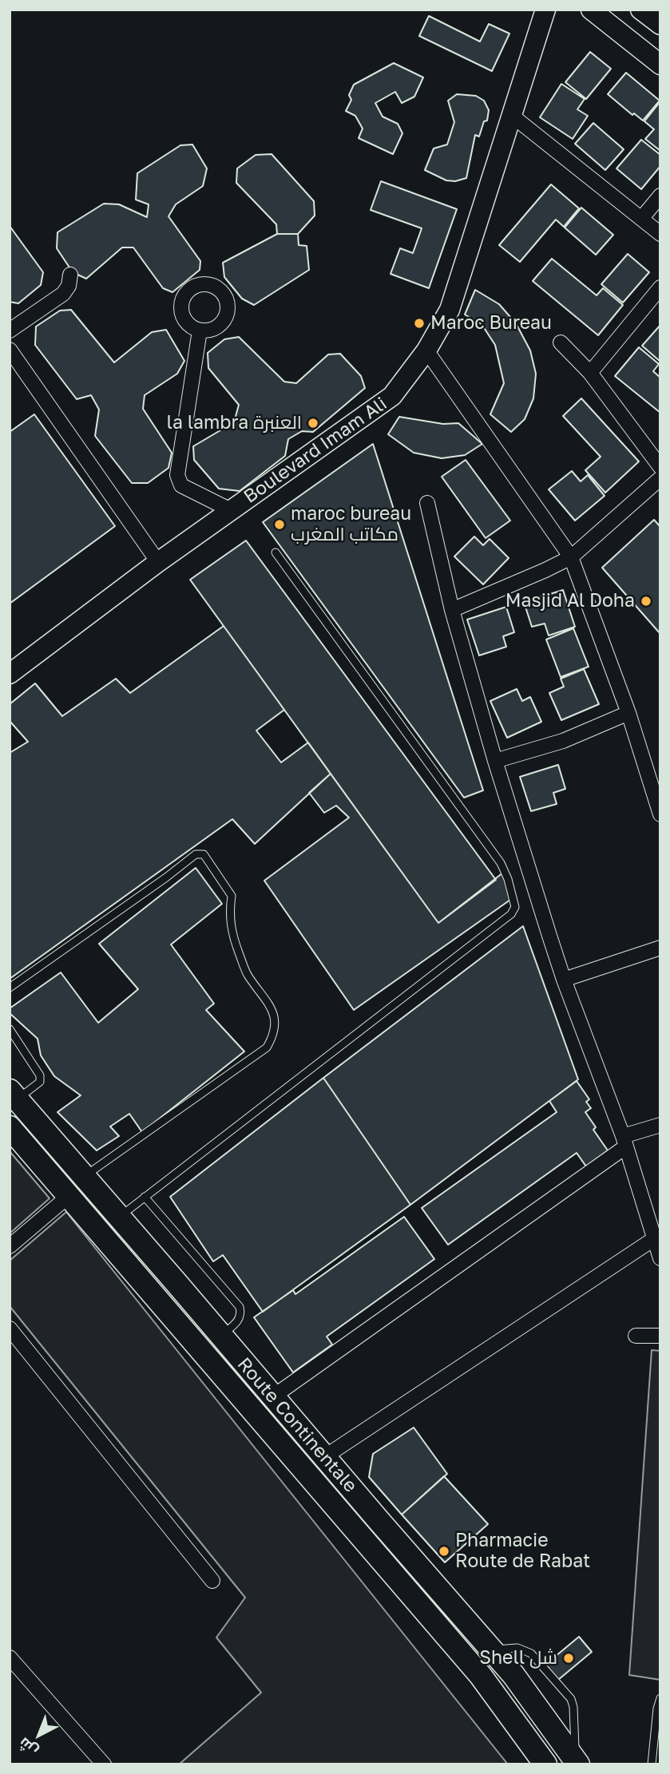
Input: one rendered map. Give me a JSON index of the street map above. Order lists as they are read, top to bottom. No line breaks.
{"streets":{"main road":["Route Continentale"],"street":["Boulevard Imam Ali"]},"places":["Maroc Bureau","la lambra العنبرة","maroc bureau مكاتب المغرب","Masjid Al Doha","Pharmacie Route de Rabat","Shell شل"],"north":"bottom left"}
